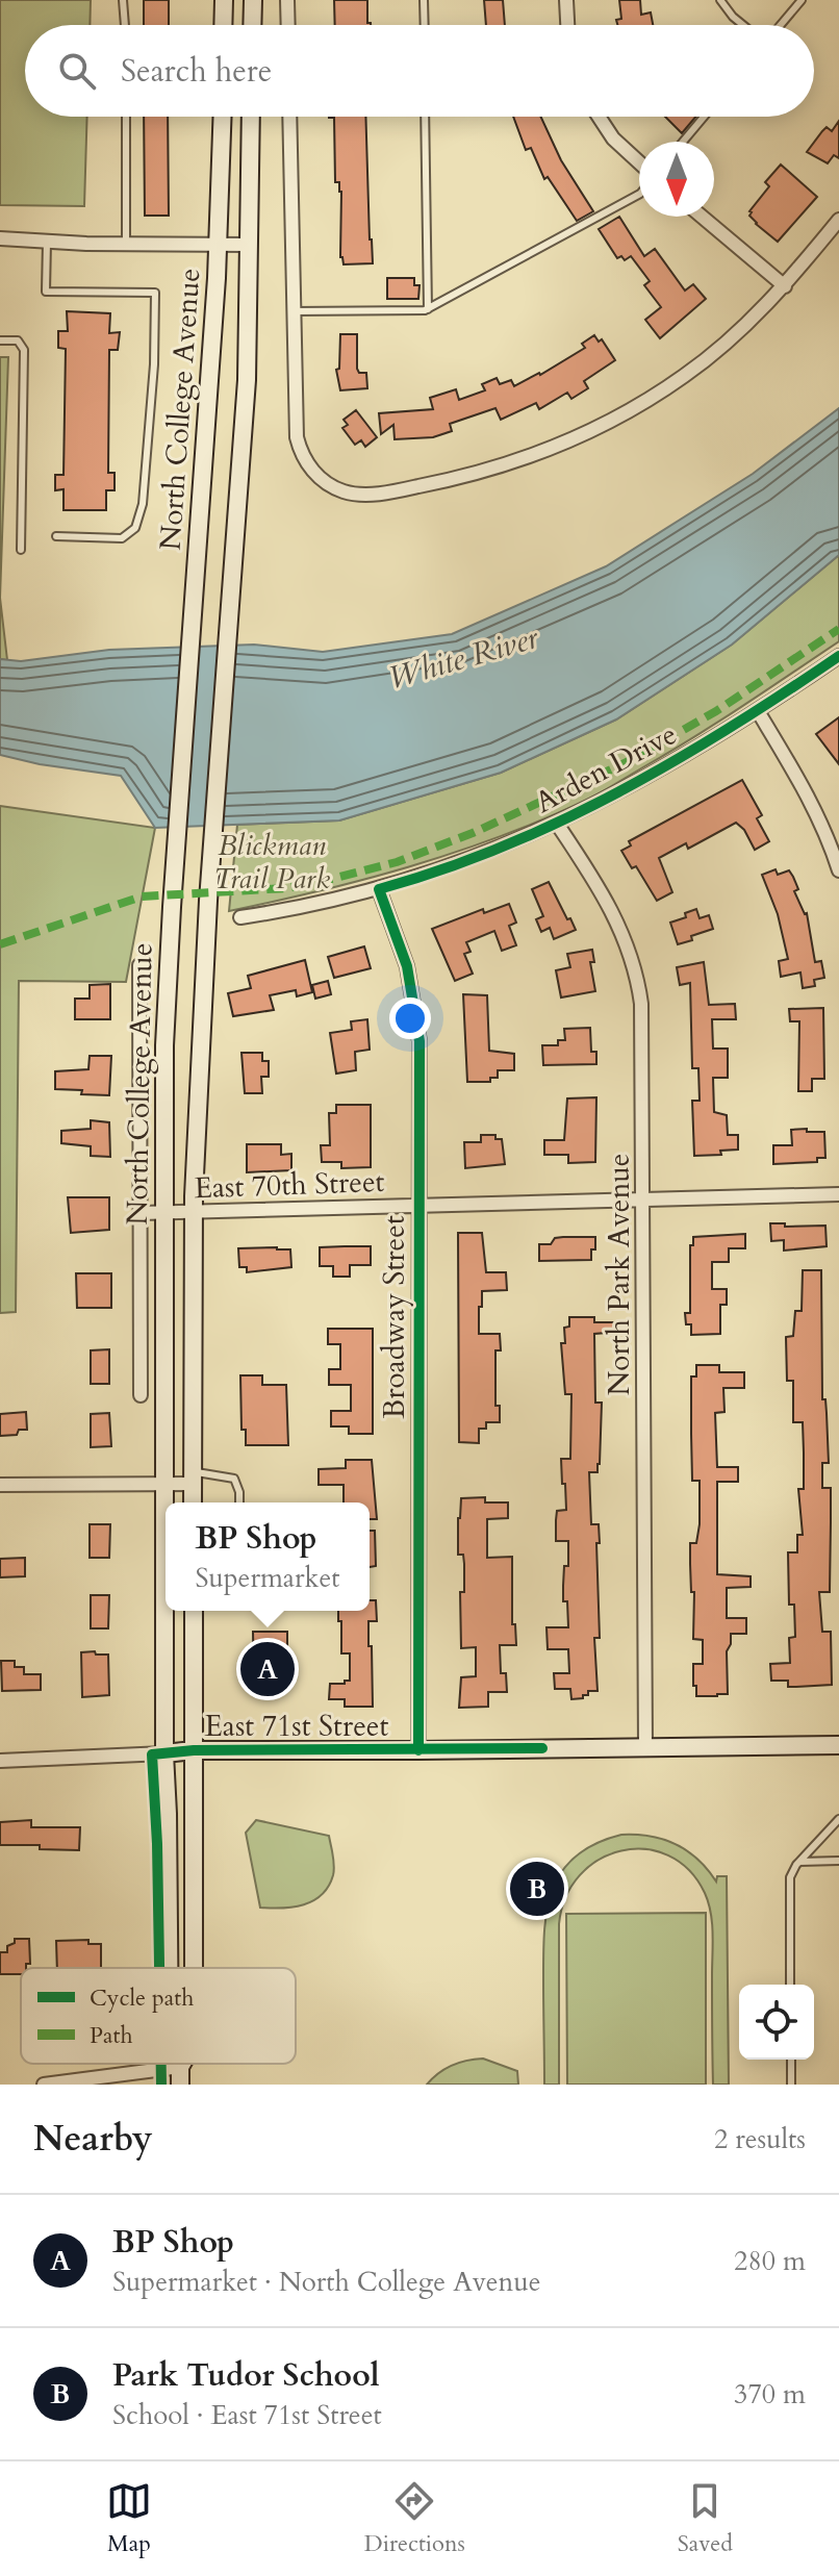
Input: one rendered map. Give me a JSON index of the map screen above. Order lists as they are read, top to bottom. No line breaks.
{"streets":{"main road":["North College Avenue","East 71st Street"],"street":["Arden Drive","East 70th Street","North Park Avenue","Broadway Street"]},"crossings":[["North College Avenue","East 70th Street"],["North College Avenue","East 71st Street"],["Arden Drive","North Park Avenue"],["Arden Drive","Broadway Street"],["East 70th Street","North Park Avenue"],["East 70th Street","Broadway Street"],["North Park Avenue","East 71st Street"],["Broadway Street","East 71st Street"]],"water":["White River"],"parks":["Blickman Trail Park"],"legend":["Cycle path","Path"],"north":"bottom","page":{"search":"Search here","popup":["BP Shop","Supermarket"],"pins":["A","B"],"heading":["Nearby","2 results"],"list":[{"mark":"A","name":"BP Shop","note":"Supermarket · North College Avenue","value":"280 m"},{"mark":"B","name":"Park Tudor School","note":"School · East 71st Street","value":"370 m"}],"nav":["Map","Directions","Saved"]}}
